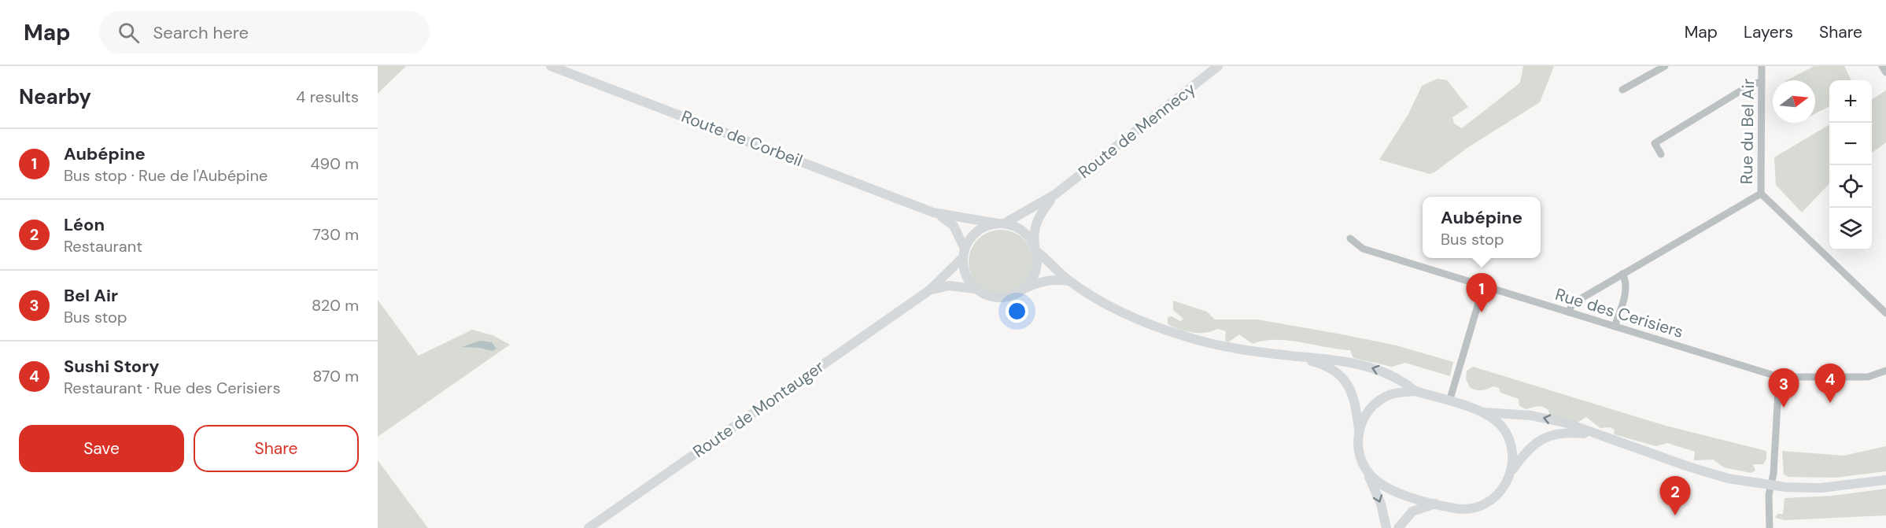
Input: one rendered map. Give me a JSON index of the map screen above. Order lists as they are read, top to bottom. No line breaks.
{"streets":{"main road":["Route de Mennecy","Route de Corbeil","Route de Montauger"],"street":["Rue du Bel Air","Rue des Cerisiers"]},"crossings":[["Route de Mennecy","Route de Corbeil"],["Route de Mennecy","Route de Montauger"],["Route de Corbeil","Route de Montauger"]],"north":"right","page":{"header":"Map","search":"Search here","nav":["Map","Layers","Share"],"heading":["Nearby","4 results"],"map_buttons":["+","−"],"list":[{"mark":"1","name":"Aubépine","note":"Bus stop · Rue de l'Aubépine","value":"490 m"},{"mark":"2","name":"Léon","note":"Restaurant","value":"730 m"},{"mark":"3","name":"Bel Air","note":"Bus stop","value":"820 m"},{"mark":"4","name":"Sushi Story","note":"Restaurant · Rue des Cerisiers","value":"870 m"}],"popup":["Aubépine","Bus stop"],"pins":["1","4","3","2"],"buttons":["Save","Share"]}}
